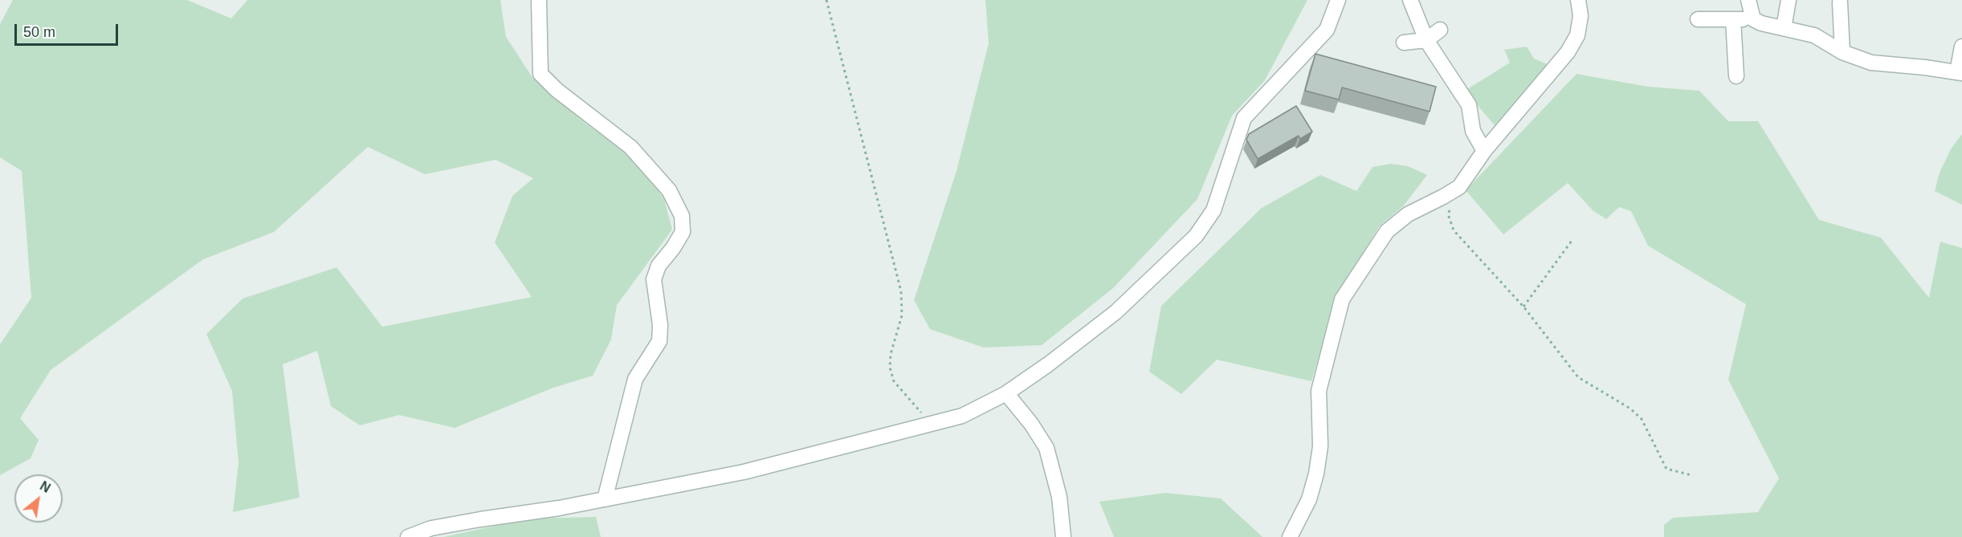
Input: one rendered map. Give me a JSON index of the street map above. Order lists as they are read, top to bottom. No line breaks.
{"scale_bar":"50 m","north":"top right"}
